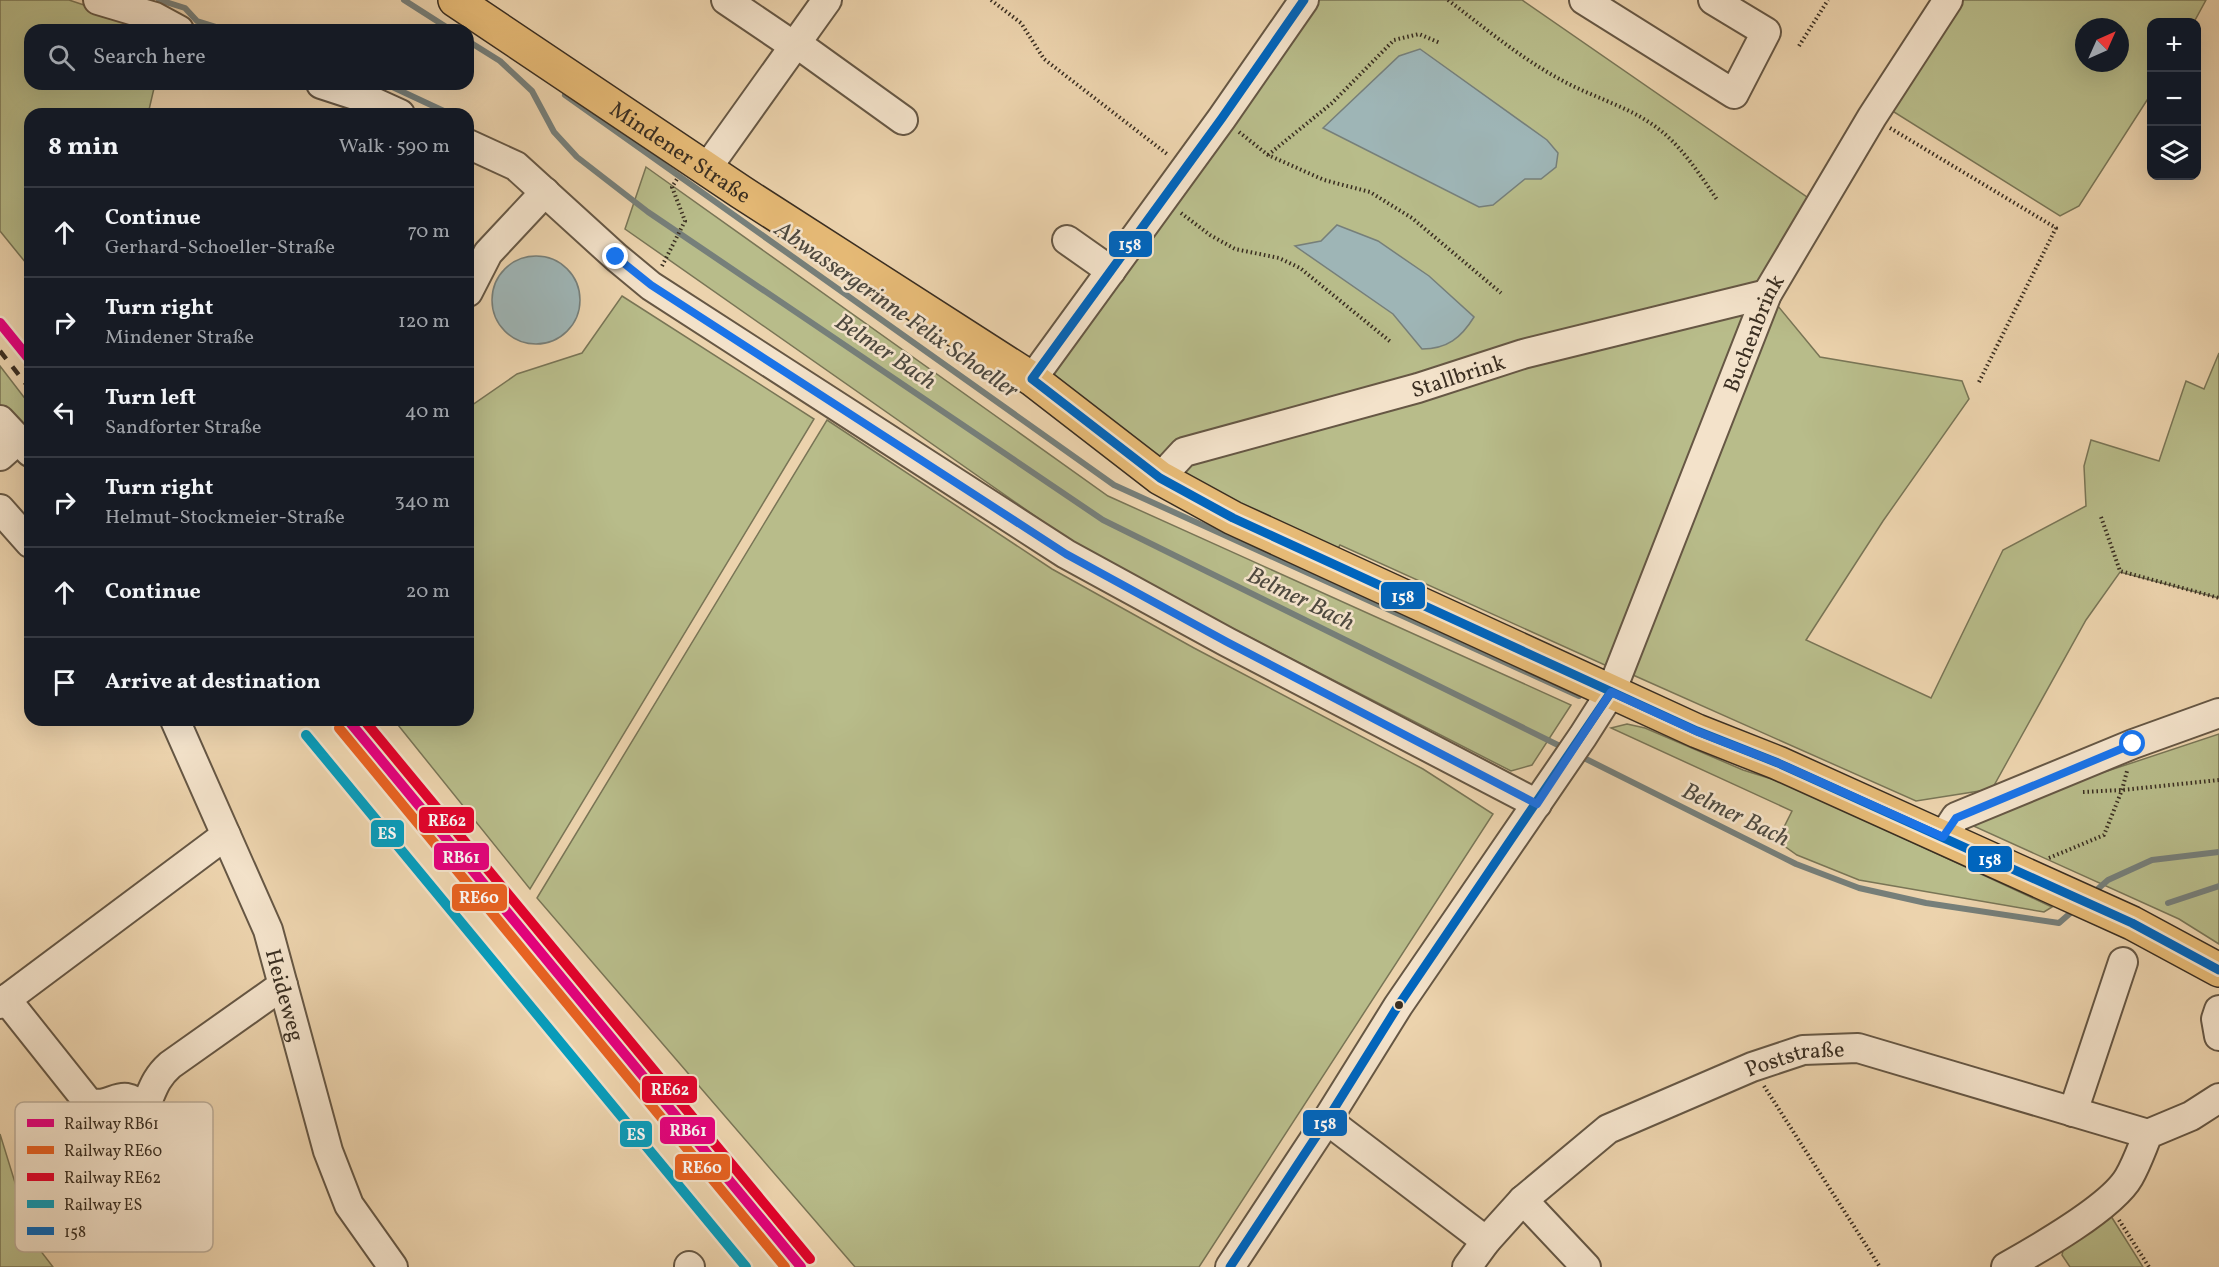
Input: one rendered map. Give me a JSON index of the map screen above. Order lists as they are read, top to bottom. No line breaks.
{"streets":{"main road":["Mindener Straße"],"street":["Buchenbrink","Stallbrink","Heideweg","Poststraße"]},"crossings":[["Mindener Straße","Buchenbrink"],["Mindener Straße","Stallbrink"],["Buchenbrink","Stallbrink"]],"water":["Abwassergerinne Felix Schoeller","Belmer Bach"],"lines":["transit line 158","rail line RB61","rail line RE62","rail line RE60","rail line ES"],"legend":["Railway RB61","Railway RE60","Railway RE62","Railway ES","158"],"north":"top right","page":{"map_buttons":["+","−"],"search":"Search here","heading":["8 min","Walk · 590 m"],"list":[["Continue","Gerhard-Schoeller-Straße","70 m"],["Turn right","Mindener Straße","120 m"],["Turn left","Sandforter Straße","40 m"],["Turn right","Helmut-Stockmeier-Straße","340 m"],["Continue","20 m"],"Arrive at destination"]}}
